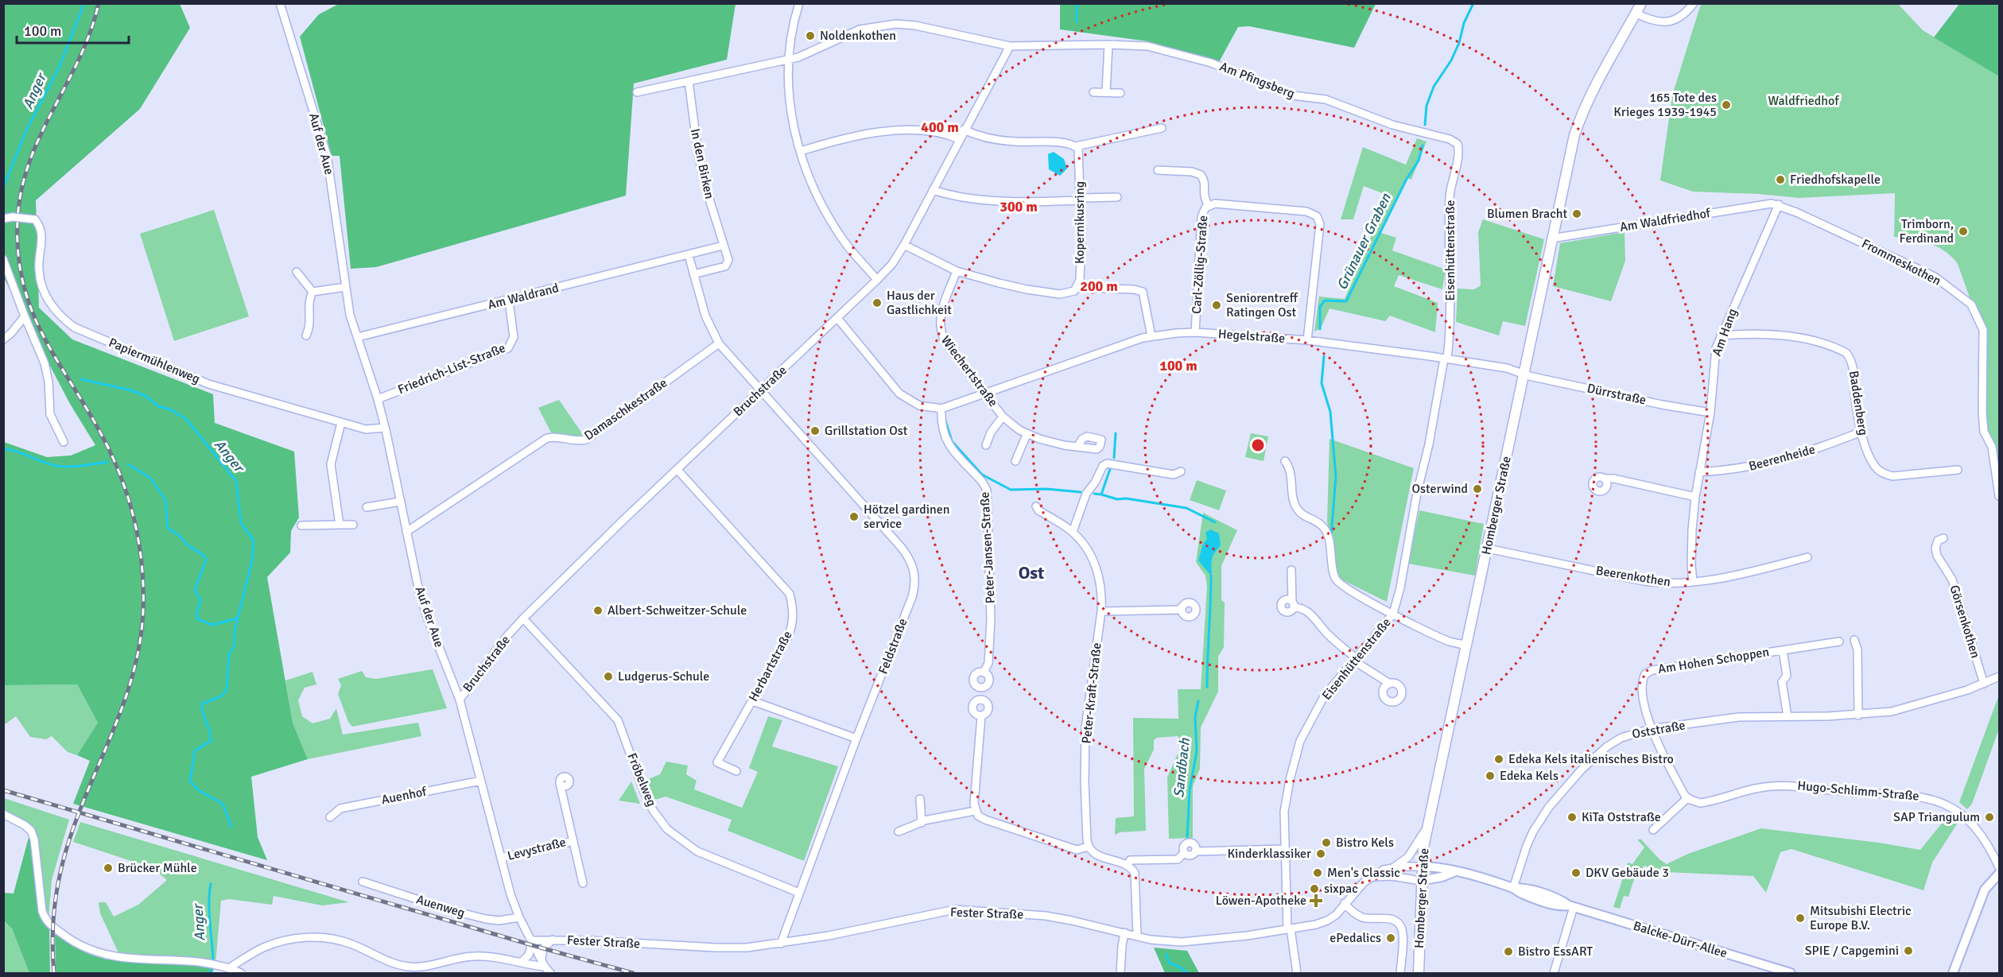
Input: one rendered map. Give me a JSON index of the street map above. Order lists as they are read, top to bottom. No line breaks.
{"streets":{"main road":["Homberger Straße"],"street":["Am Pfingsberg","Auf der Aue","In den Birken","Am Waldfriedhof","Kopernikusring","Eisenhüttenstraße","Frommeskothen","Carl-Zöllig-Straße","Am Waldrand","Am Hang","Hegelstraße","Papiermühlenweg","Friedrich-List-Straße","Wiechertstraße","Bruchstraße","Dürrstraße","Baddenberg","Damaschkestraße","Beerenheide","Peter-Jansen-Straße","Beerenkothen","Görsenkothen","Feldstraße","Am Hohen Schoppen","Herbartstraße","Peter-Kraft-Straße","Oststraße","Fröbelweg","Hugo-Schlimm-Straße","Auenhof","Levystraße","Auenweg","Fester Straße","Balcke-Dürr-Allee"]},"crossings":[["Am Pfingsberg","Eisenhüttenstraße"],["Am Pfingsberg","Bruchstraße"],["Auf der Aue","Am Waldrand"],["Auf der Aue","Papiermühlenweg"],["Auf der Aue","Friedrich-List-Straße"],["Auf der Aue","Bruchstraße"],["Auf der Aue","Damaschkestraße"],["Auf der Aue","Auenhof"],["Auf der Aue","Levystraße"],["Auf der Aue","Auenweg"],["Auf der Aue","Fester Straße"],["Am Waldfriedhof","Frommeskothen"],["Am Waldfriedhof","Am Hang"],["Am Waldfriedhof","Homberger Straße"],["Eisenhüttenstraße","Hegelstraße"],["Eisenhüttenstraße","Fester Straße"],["Frommeskothen","Am Hang"],["Carl-Zöllig-Straße","Hegelstraße"],["Am Waldrand","Friedrich-List-Straße"],["Am Hang","Dürrstraße"],["Am Hang","Baddenberg"],["Am Hang","Beerenheide"],["Am Hang","Beerenkothen"],["Hegelstraße","Wiechertstraße"],["Hegelstraße","Dürrstraße"],["Hegelstraße","Homberger Straße"],["Bruchstraße","Feldstraße"],["Bruchstraße","Herbartstraße"],["Bruchstraße","Fröbelweg"],["Dürrstraße","Homberger Straße"],["Baddenberg","Beerenheide"],["Homberger Straße","Beerenkothen"],["Homberger Straße","Fester Straße"],["Homberger Straße","Balcke-Dürr-Allee"],["Görsenkothen","Oststraße"],["Feldstraße","Fröbelweg"],["Feldstraße","Fester Straße"],["Am Hohen Schoppen","Oststraße"],["Oststraße","Balcke-Dürr-Allee"],["Fester Straße","Balcke-Dürr-Allee"]],"districts":["Ost"],"water":["Anger","Grünauer Graben","Sandbach"],"parks":["Waldfriedhof"],"places":{"other":["Noldenkothen","165 Tote des Krieges 1939-1945","Friedhofskapelle","Blumen Bracht","Trimborn, Ferdinand","Haus der Gastlichkeit","Seniorentreff Ratingen Ost","Grillstation Ost","Osterwind","Hötzel gardinen service","Albert-Schweitzer-Schule","Ludgerus-Schule","Edeka Kels italienisches Bistro","Edeka Kels","KiTa Oststraße","SAP Triangulum","Bistro Kels","Kinderklassiker","Brücker Mühle","Men's Classic","DKV Gebäude 3","sixpac","Mitsubishi Electric Europe B.V.","ePedalics","SPIE / Capgemini","Bistro EssART"],"health":["Löwen-Apotheke"]},"scale_bar":"100 m","rings":["400 m","300 m","200 m","100 m"]}
